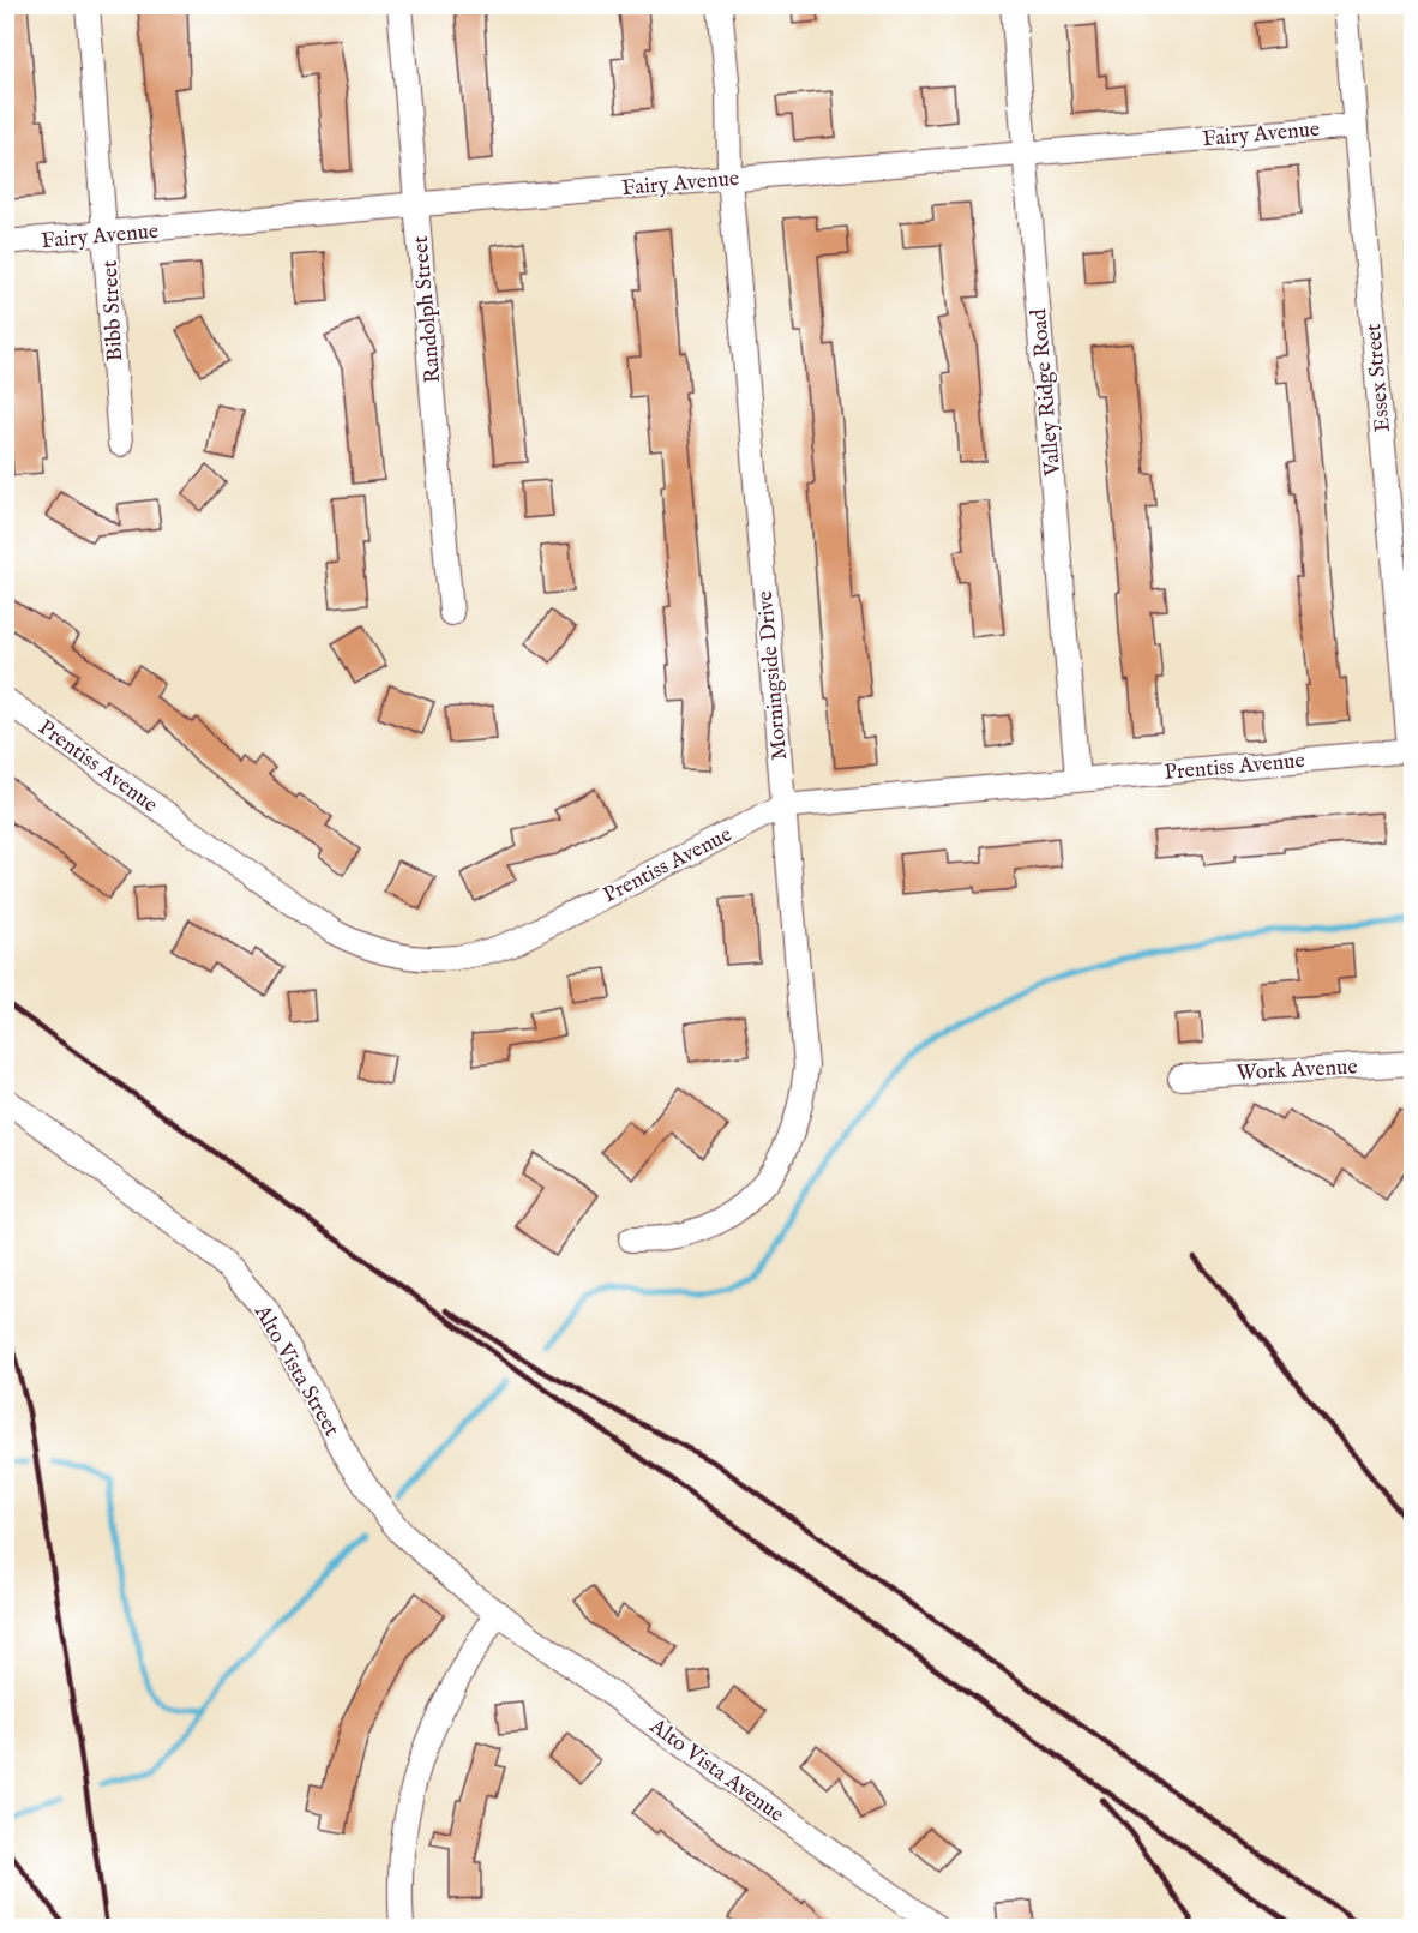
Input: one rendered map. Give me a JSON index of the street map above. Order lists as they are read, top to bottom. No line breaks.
{"streets":{"street":["Fairy Avenue","Randolph Street","Bibb Street","Essex Street","Valley Ridge Road","Morningside Drive","Prentiss Avenue","Work Avenue","Alto Vista Street","Alto Vista Avenue"]},"crossings":[["Fairy Avenue","Randolph Street"],["Fairy Avenue","Bibb Street"],["Fairy Avenue","Essex Street"],["Fairy Avenue","Valley Ridge Road"],["Fairy Avenue","Morningside Drive"],["Essex Street","Prentiss Avenue"],["Valley Ridge Road","Prentiss Avenue"],["Morningside Drive","Prentiss Avenue"],["Alto Vista Street","Alto Vista Avenue"]]}
